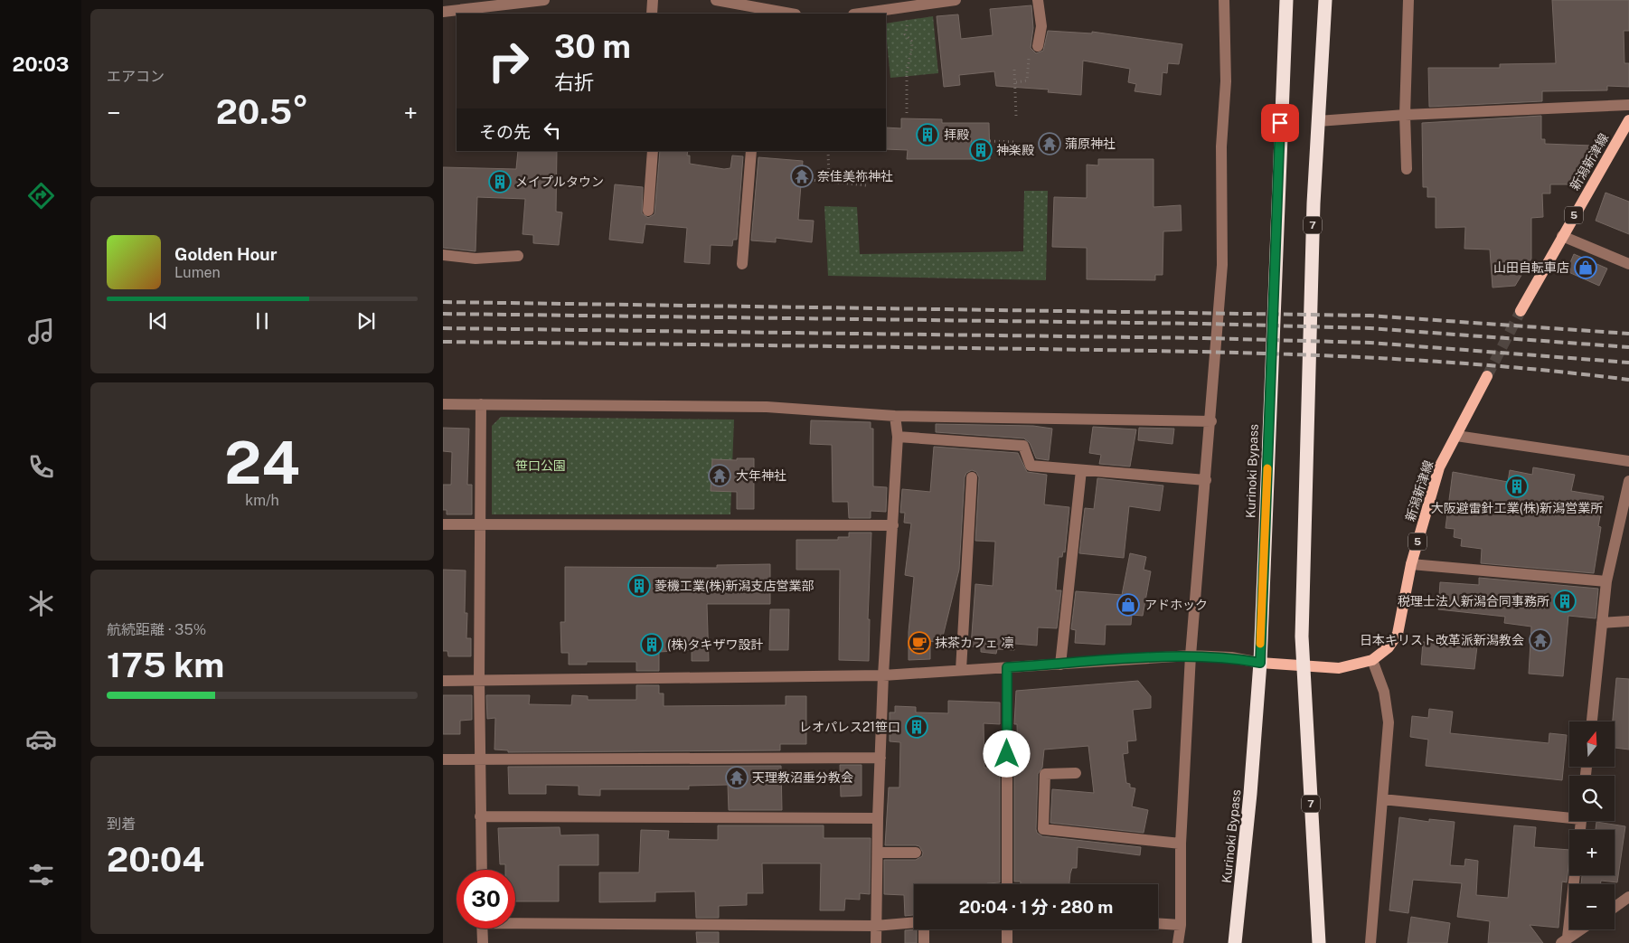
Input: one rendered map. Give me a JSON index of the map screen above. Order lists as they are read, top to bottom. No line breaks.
{"streets":{"highway":["7","Kurinoki Bypass"],"main road":["新潟新津線","5"]},"crossings":[["新潟新津線","7"],["新潟新津線","Kurinoki Bypass"]],"parks":["笹口公園"],"places":{"building":["拝殿","神楽殿","メイプルタウン","大阪避雷針工業(株)新潟営業所","菱機工業(株)新潟支店営業部","税理士法人新潟合同事務所","(株)タキザワ設計","レオパレス21笹口"],"temple":["蒲原神社","奈佳美祢神社","大年神社","日本キリスト改革派新潟教会","天理教沼垂分教会"],"shop":["山田自転車店","アドホック"],"cafe":["抹茶カフェ 凛"]},"north":"top","page":{"tabs":"20:03","tile":["エアコン",["24","km/h"],["航続距離 · 35%","175 km"],["到着","20:04"]],"turn":["30 m","右折"],"heat":["−","20.5°","+"],"then":"その先","song":["Golden Hour","Lumen"],"map_buttons":["+","−"],"limit":"30","trip":"20:04 · 1 分 · 280 m"}}
